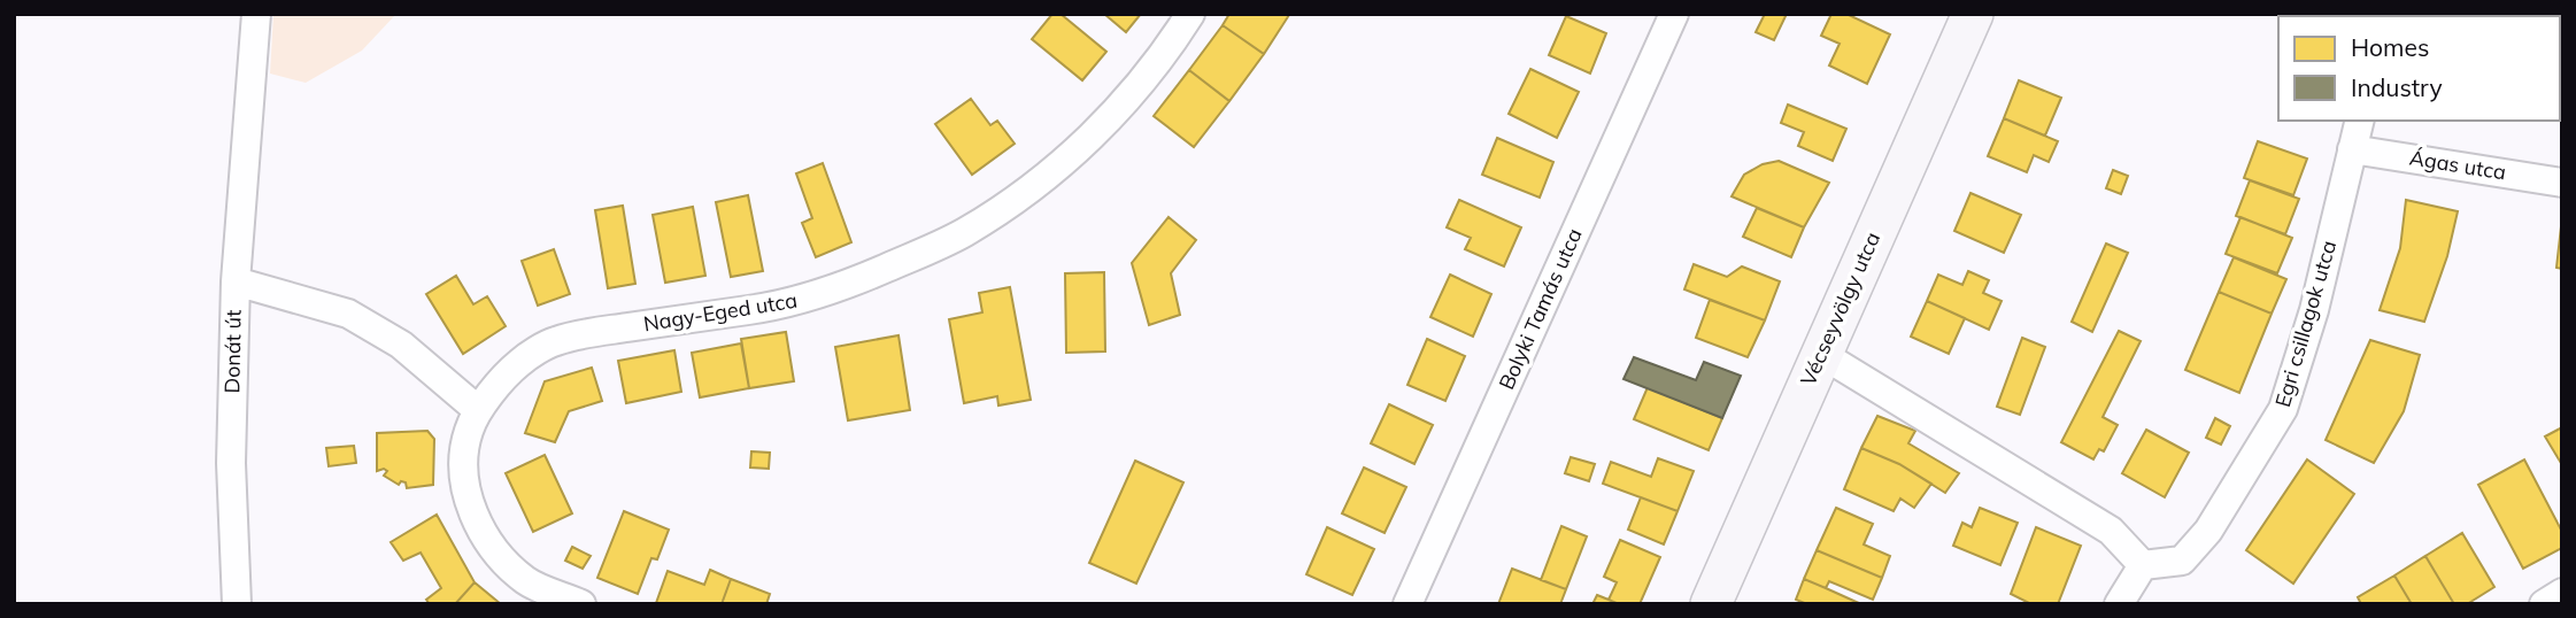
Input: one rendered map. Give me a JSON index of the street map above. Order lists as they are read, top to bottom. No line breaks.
{"streets":{"main road":["Vécseyvölgy utca"],"street":["Ágas utca","Bolyki Tamás utca","Nagy-Eged utca","Egri csillagok utca","Donát út"]},"crossings":[["Ágas utca","Egri csillagok utca"],["Nagy-Eged utca","Donát út"]],"legend":["Homes","Industry"]}
